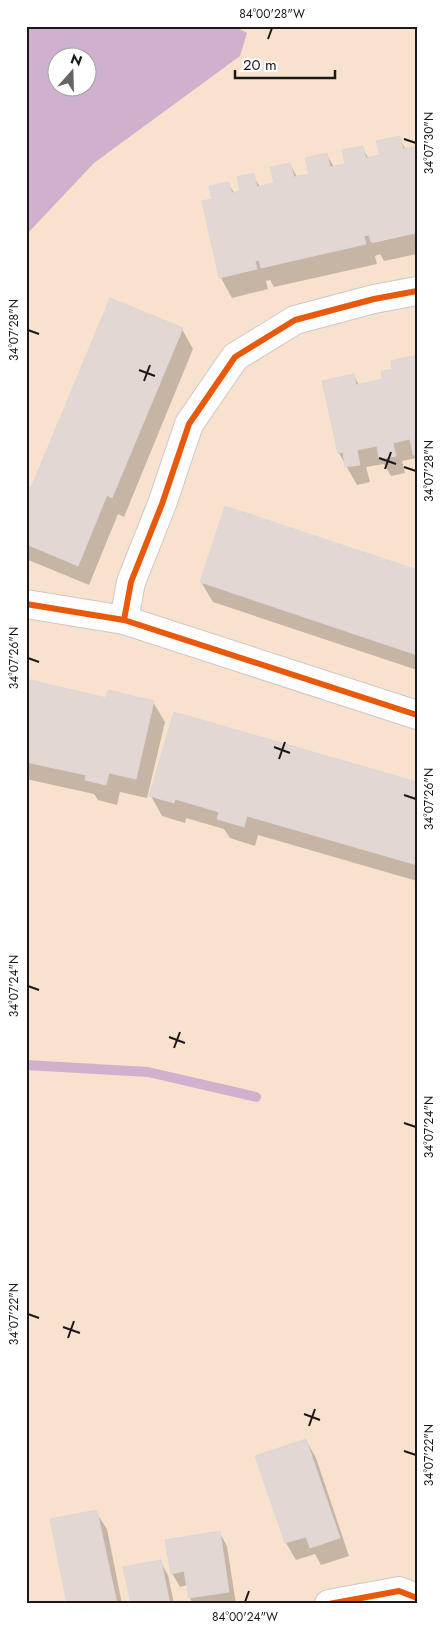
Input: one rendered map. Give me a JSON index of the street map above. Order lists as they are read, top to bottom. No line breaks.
{"scale_bar":"20 m","north":"top","coordinates":["84°00'28\"W","34°07'30\"N","34°07'28\"N","34°07'26\"N","34°07'24\"N","34°07'22\"N","84°00'24\"W"]}
